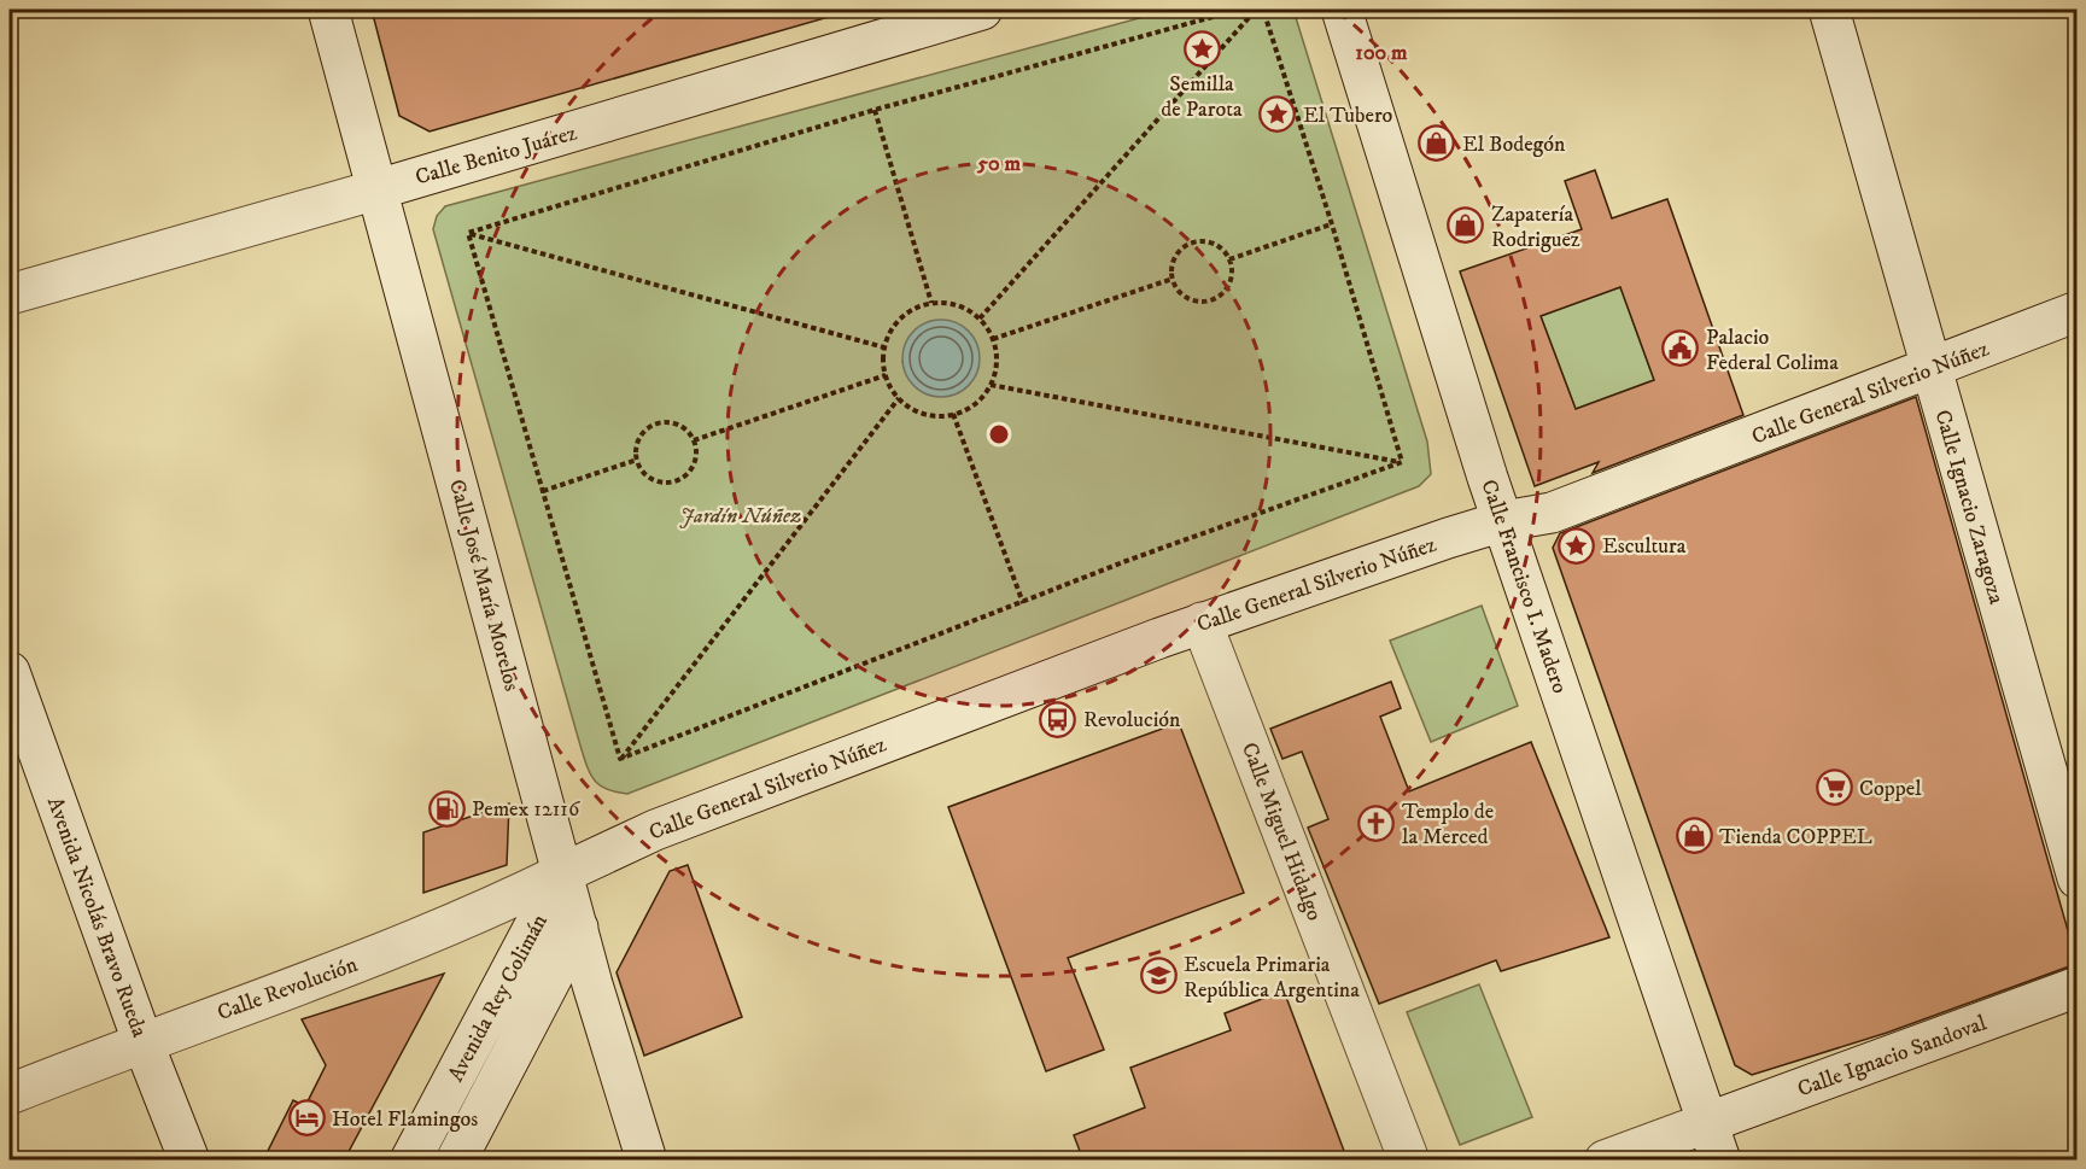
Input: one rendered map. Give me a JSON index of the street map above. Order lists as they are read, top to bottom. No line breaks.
{"streets":{"street":["Calle Benito Juárez","Calle General Silverio Núñez","Calle Ignacio Zaragoza","Calle José María Morelos","Calle Francisco I. Madero","Calle Miguel Hidalgo","Avenida Nicolás Bravo Rueda","Calle Revolución","Avenida Rey Colimán","Calle Ignacio Sandoval"]},"crossings":[["Calle Benito Juárez","Calle José María Morelos"],["Calle General Silverio Núñez","Calle Ignacio Zaragoza"],["Calle General Silverio Núñez","Calle José María Morelos"],["Calle General Silverio Núñez","Calle Francisco I. Madero"],["Calle General Silverio Núñez","Calle Miguel Hidalgo"],["Calle General Silverio Núñez","Calle Revolución"],["Calle General Silverio Núñez","Avenida Rey Colimán"],["Calle José María Morelos","Calle Revolución"],["Calle José María Morelos","Avenida Rey Colimán"],["Calle Francisco I. Madero","Calle Ignacio Sandoval"],["Avenida Nicolás Bravo Rueda","Calle Revolución"],["Calle Revolución","Avenida Rey Colimán"]],"parks":["Jardín Núñez"],"places":{"place":["Semilla de Parota","El Tubero","Escultura"],"shop":["El Bodegón","Zapatería Rodriguez","Tienda COPPEL"],"public building":["Palacio Federal Colima"],"bus stop":["Revolución"],"supermarket":["Coppel"],"fuel station":["Pemex 12116"],"church":["Templo de la Merced"],"school or university":["Escuela Primaria República Argentina"],"hotel":["Hotel Flamingos"]},"rings":["100 m","50 m"]}
